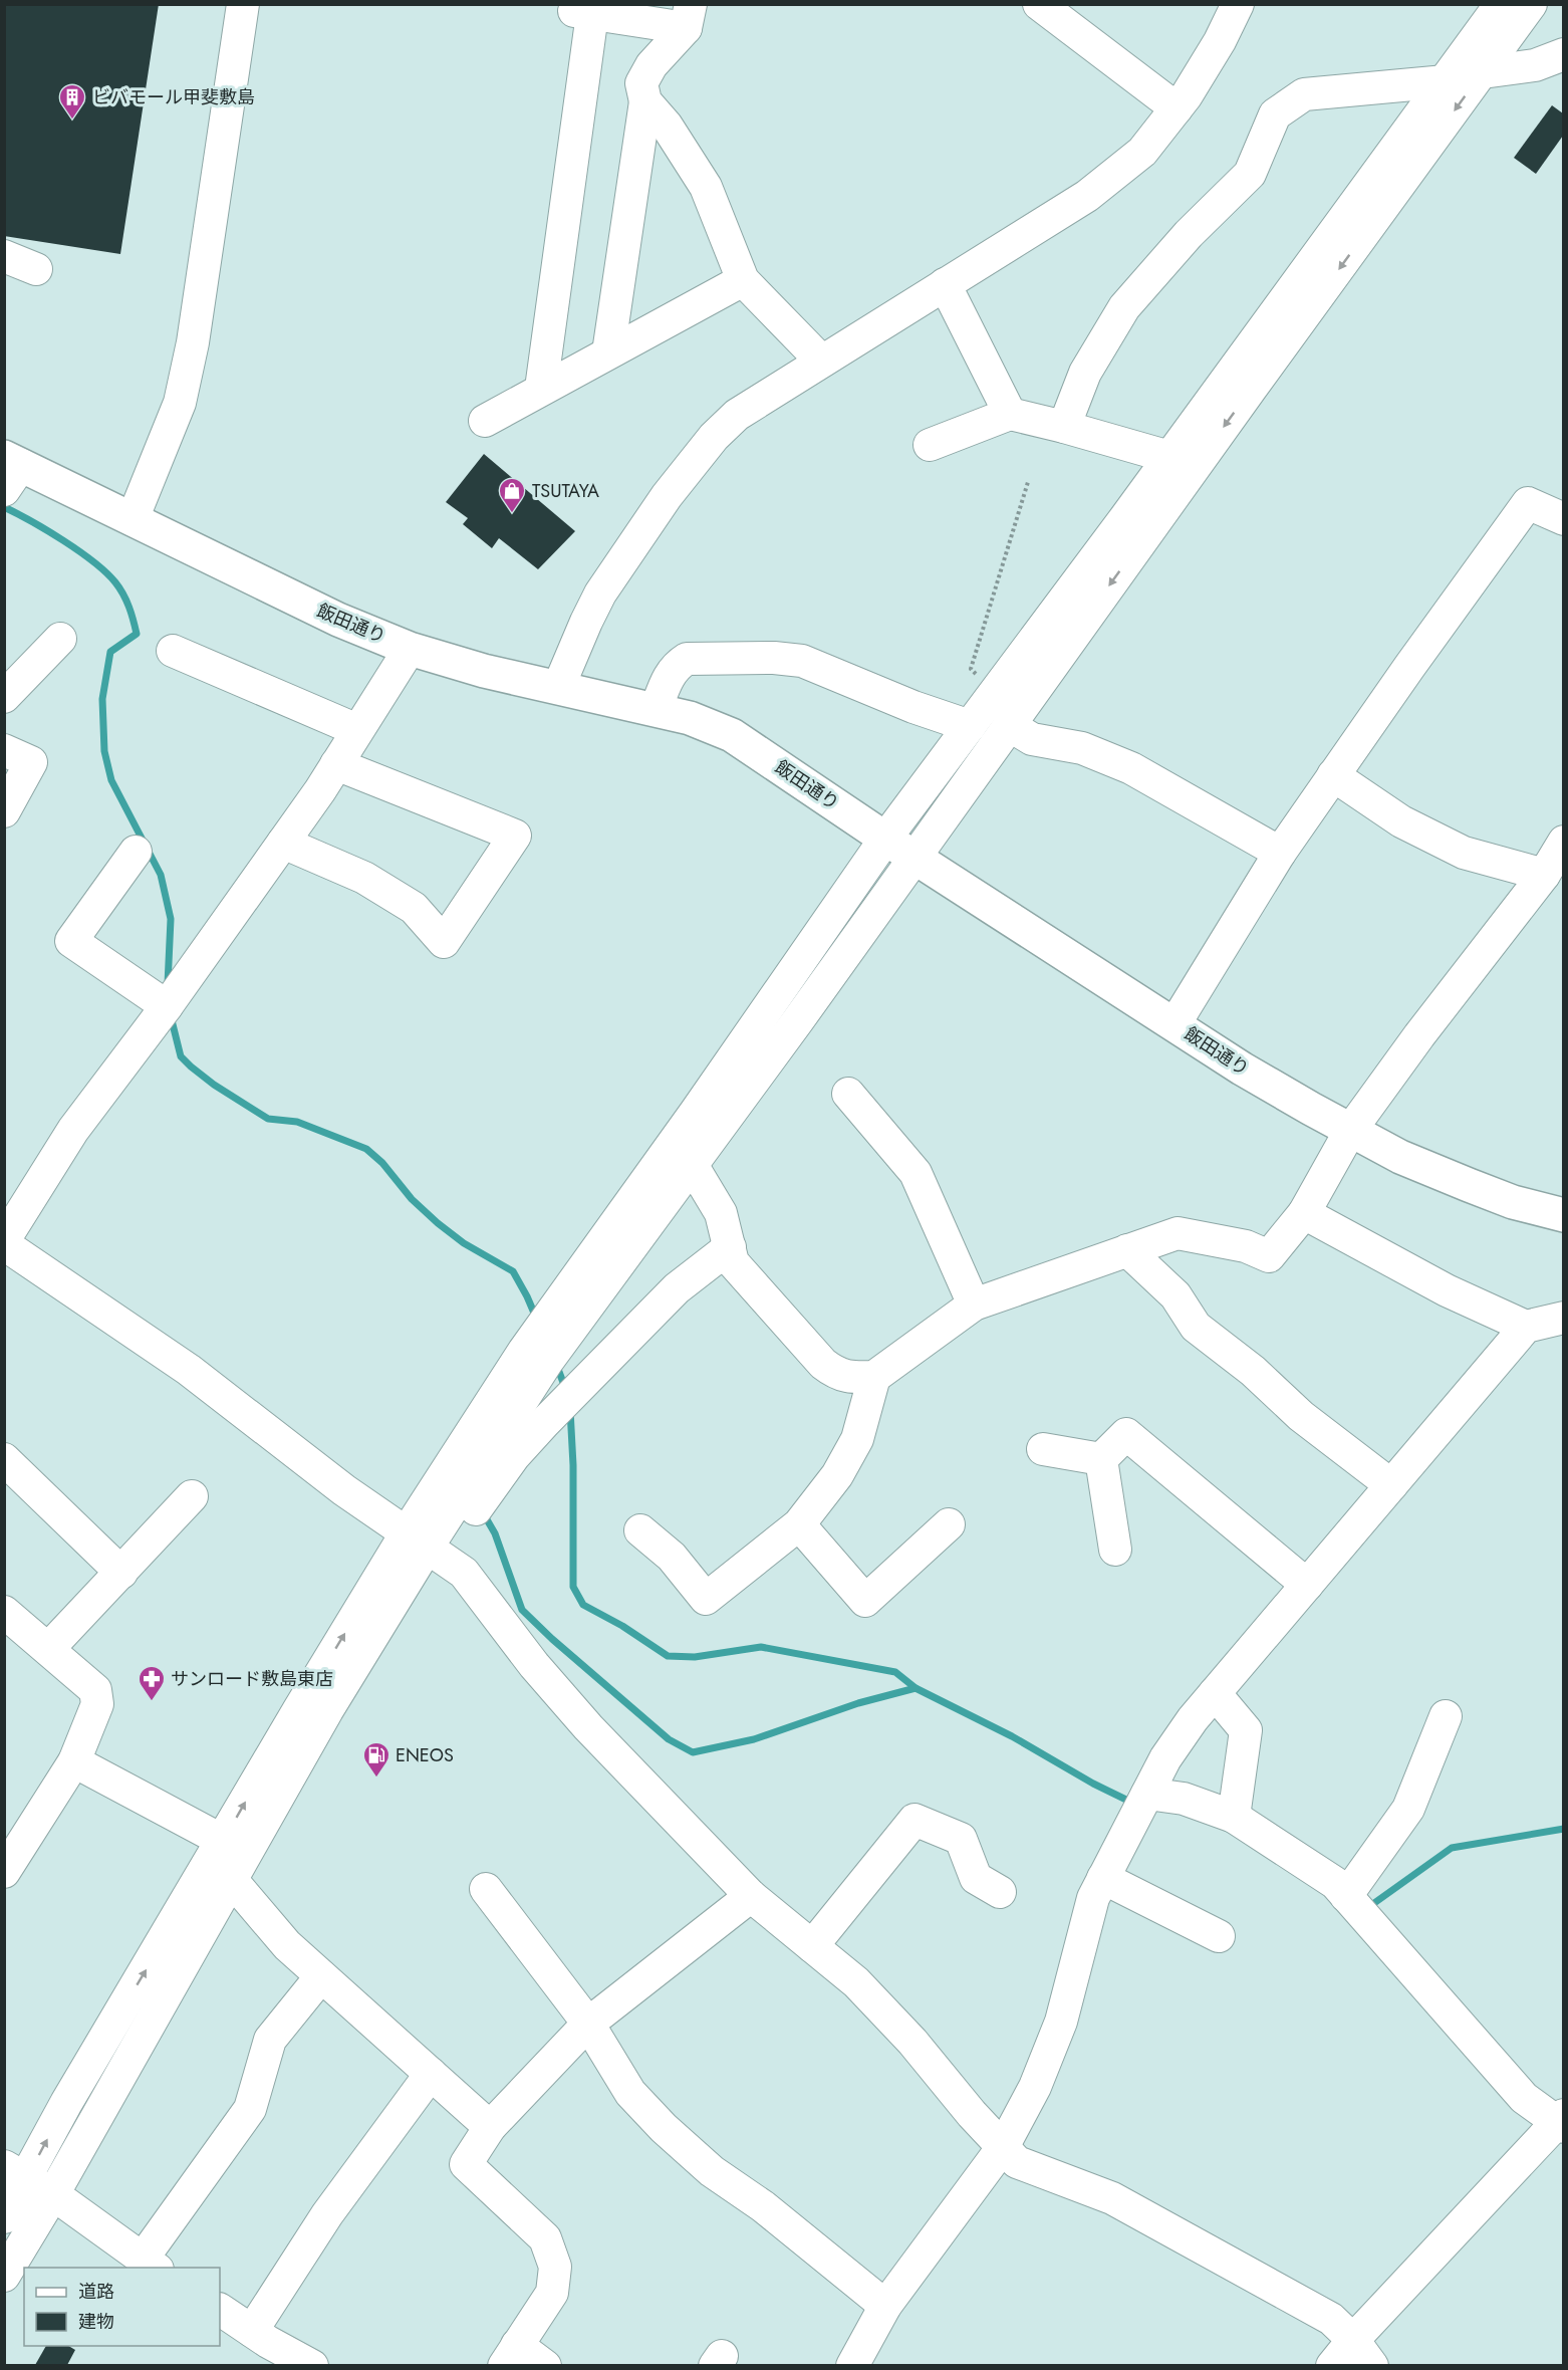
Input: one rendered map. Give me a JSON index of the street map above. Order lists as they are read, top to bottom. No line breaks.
{"streets":{"main road":["飯田通り"]},"places":{"building":["ビバモール甲斐敷島"],"shop":["TSUTAYA"],"pharmacy":["サンロード敷島東店"],"fuel station":["ENEOS"]},"legend":["道路","建物"]}
